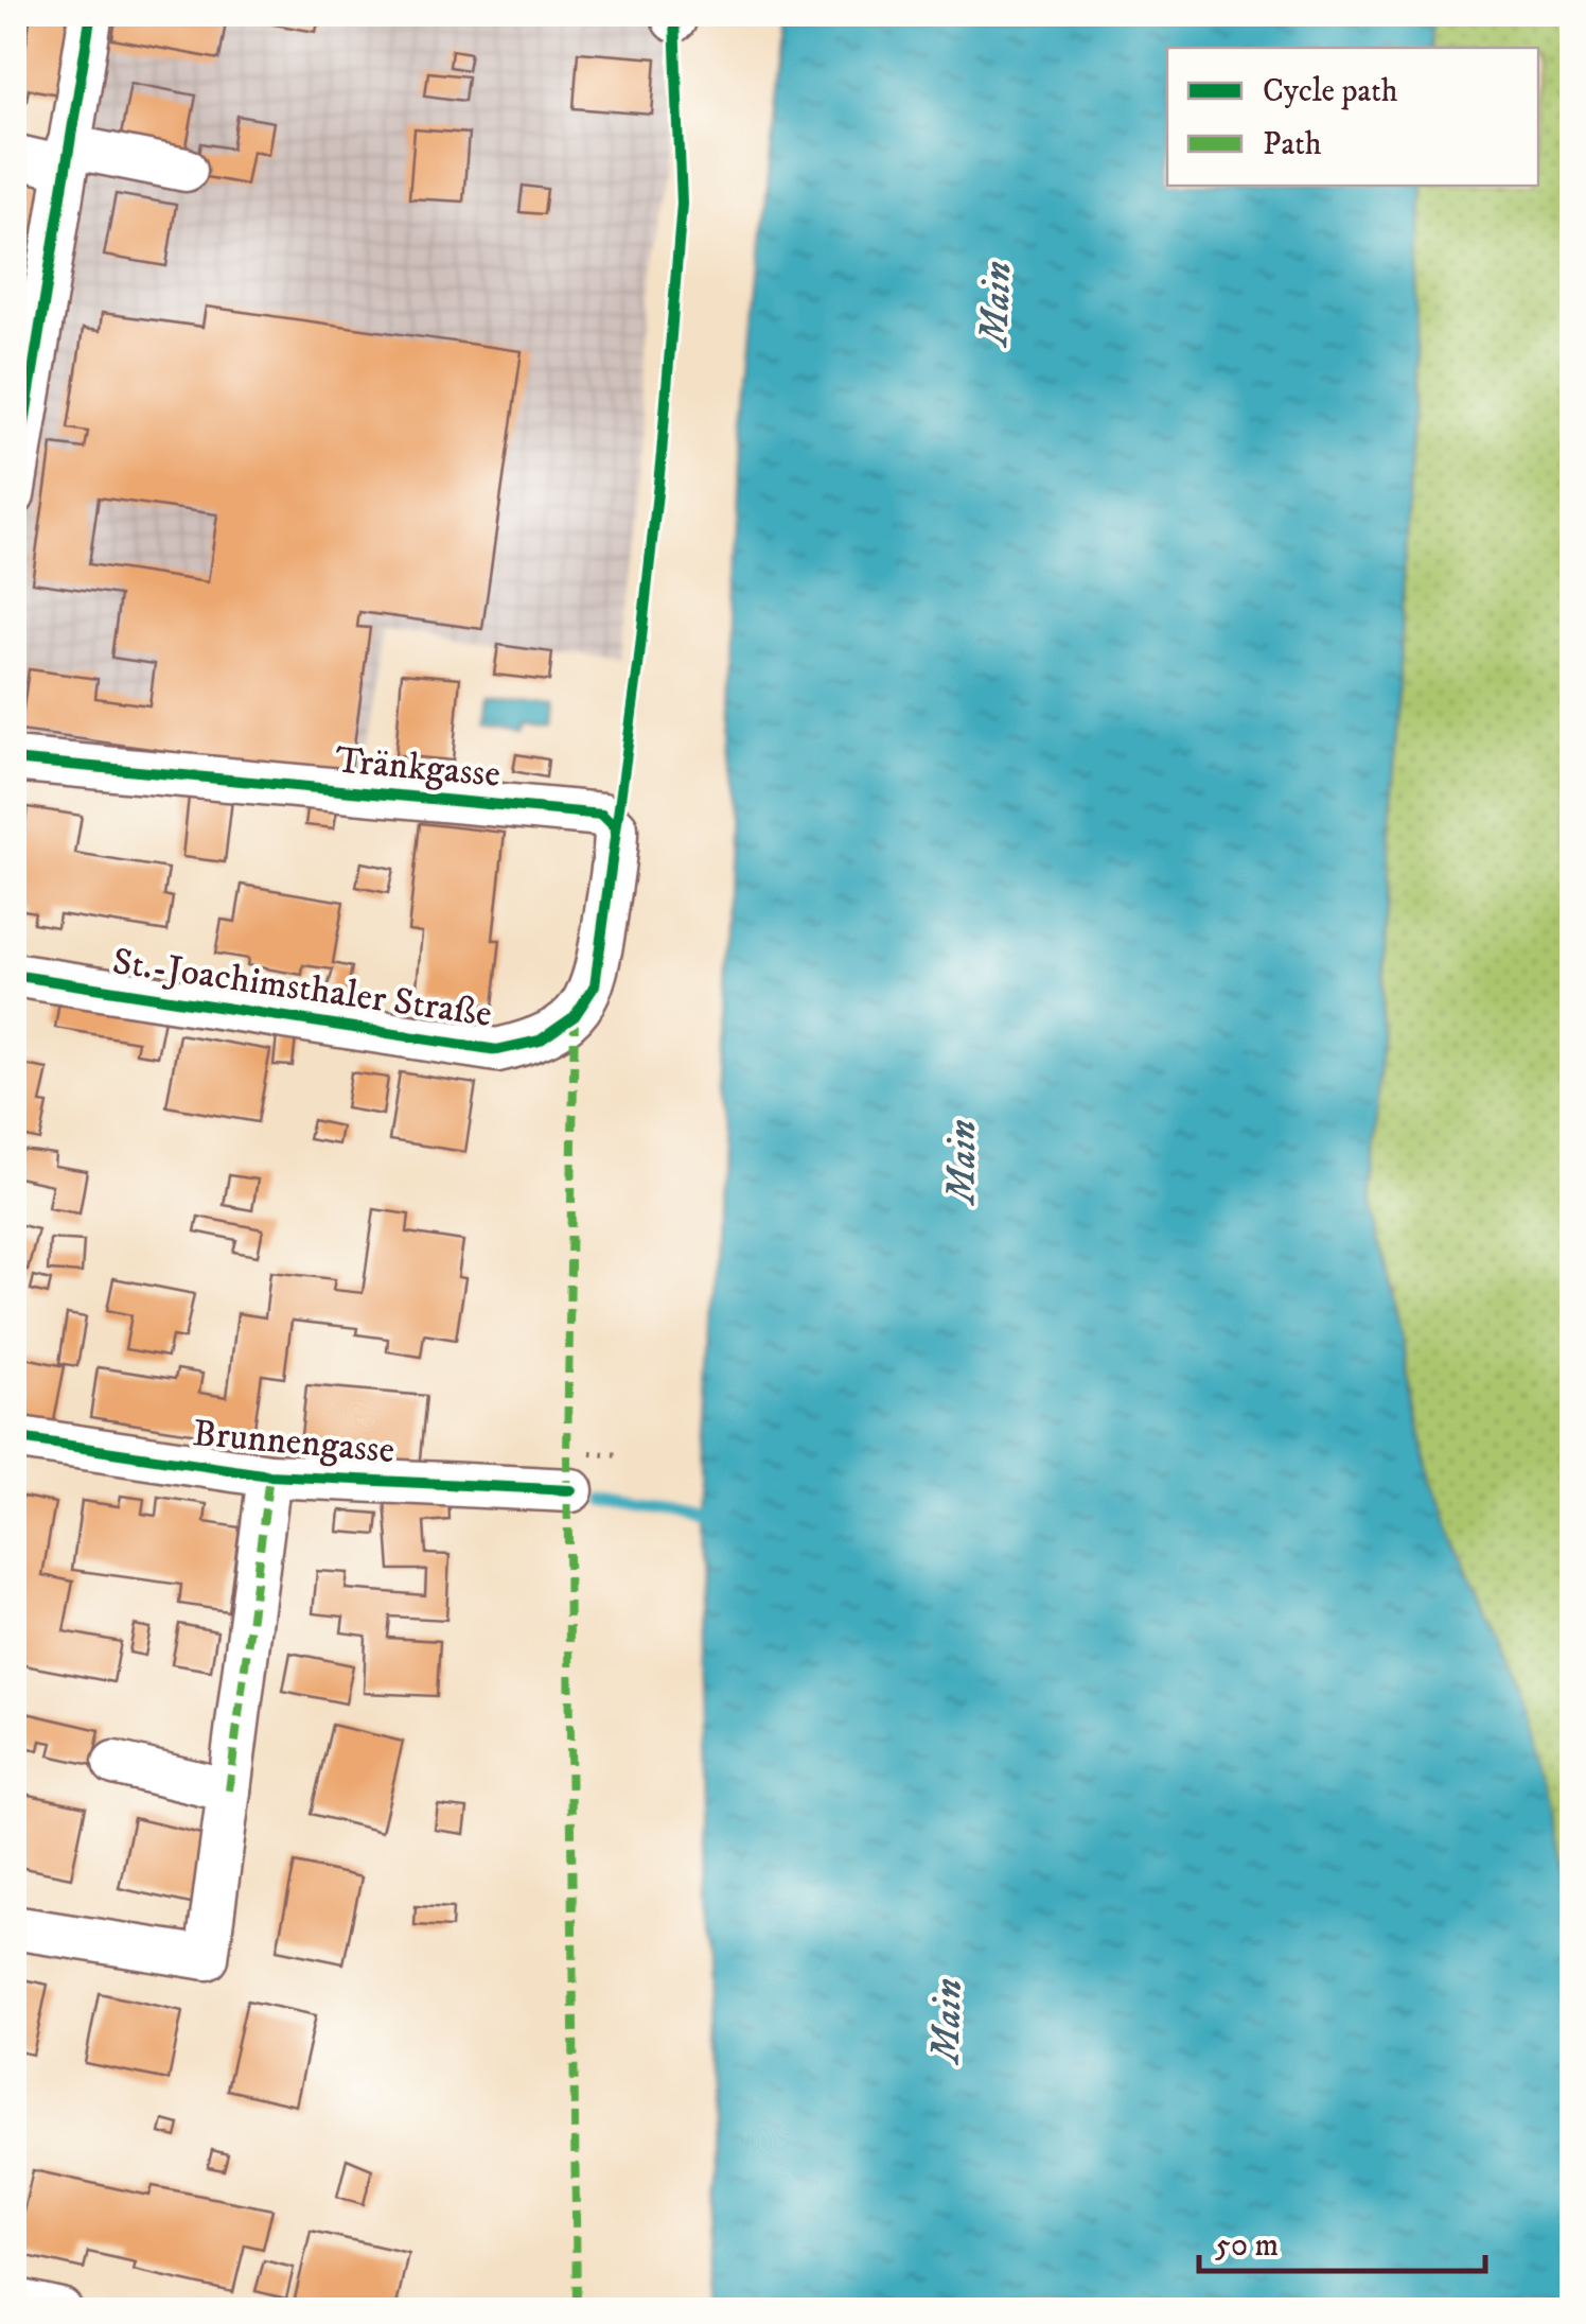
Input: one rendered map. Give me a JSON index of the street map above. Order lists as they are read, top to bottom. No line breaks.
{"streets":{"street":["Tränkgasse","St.-Joachimsthaler Straße","Brunnengasse"]},"crossings":[["Tränkgasse","St.-Joachimsthaler Straße"]],"water":["Main"],"legend":["Cycle path","Path"],"scale_bar":"50 m"}
